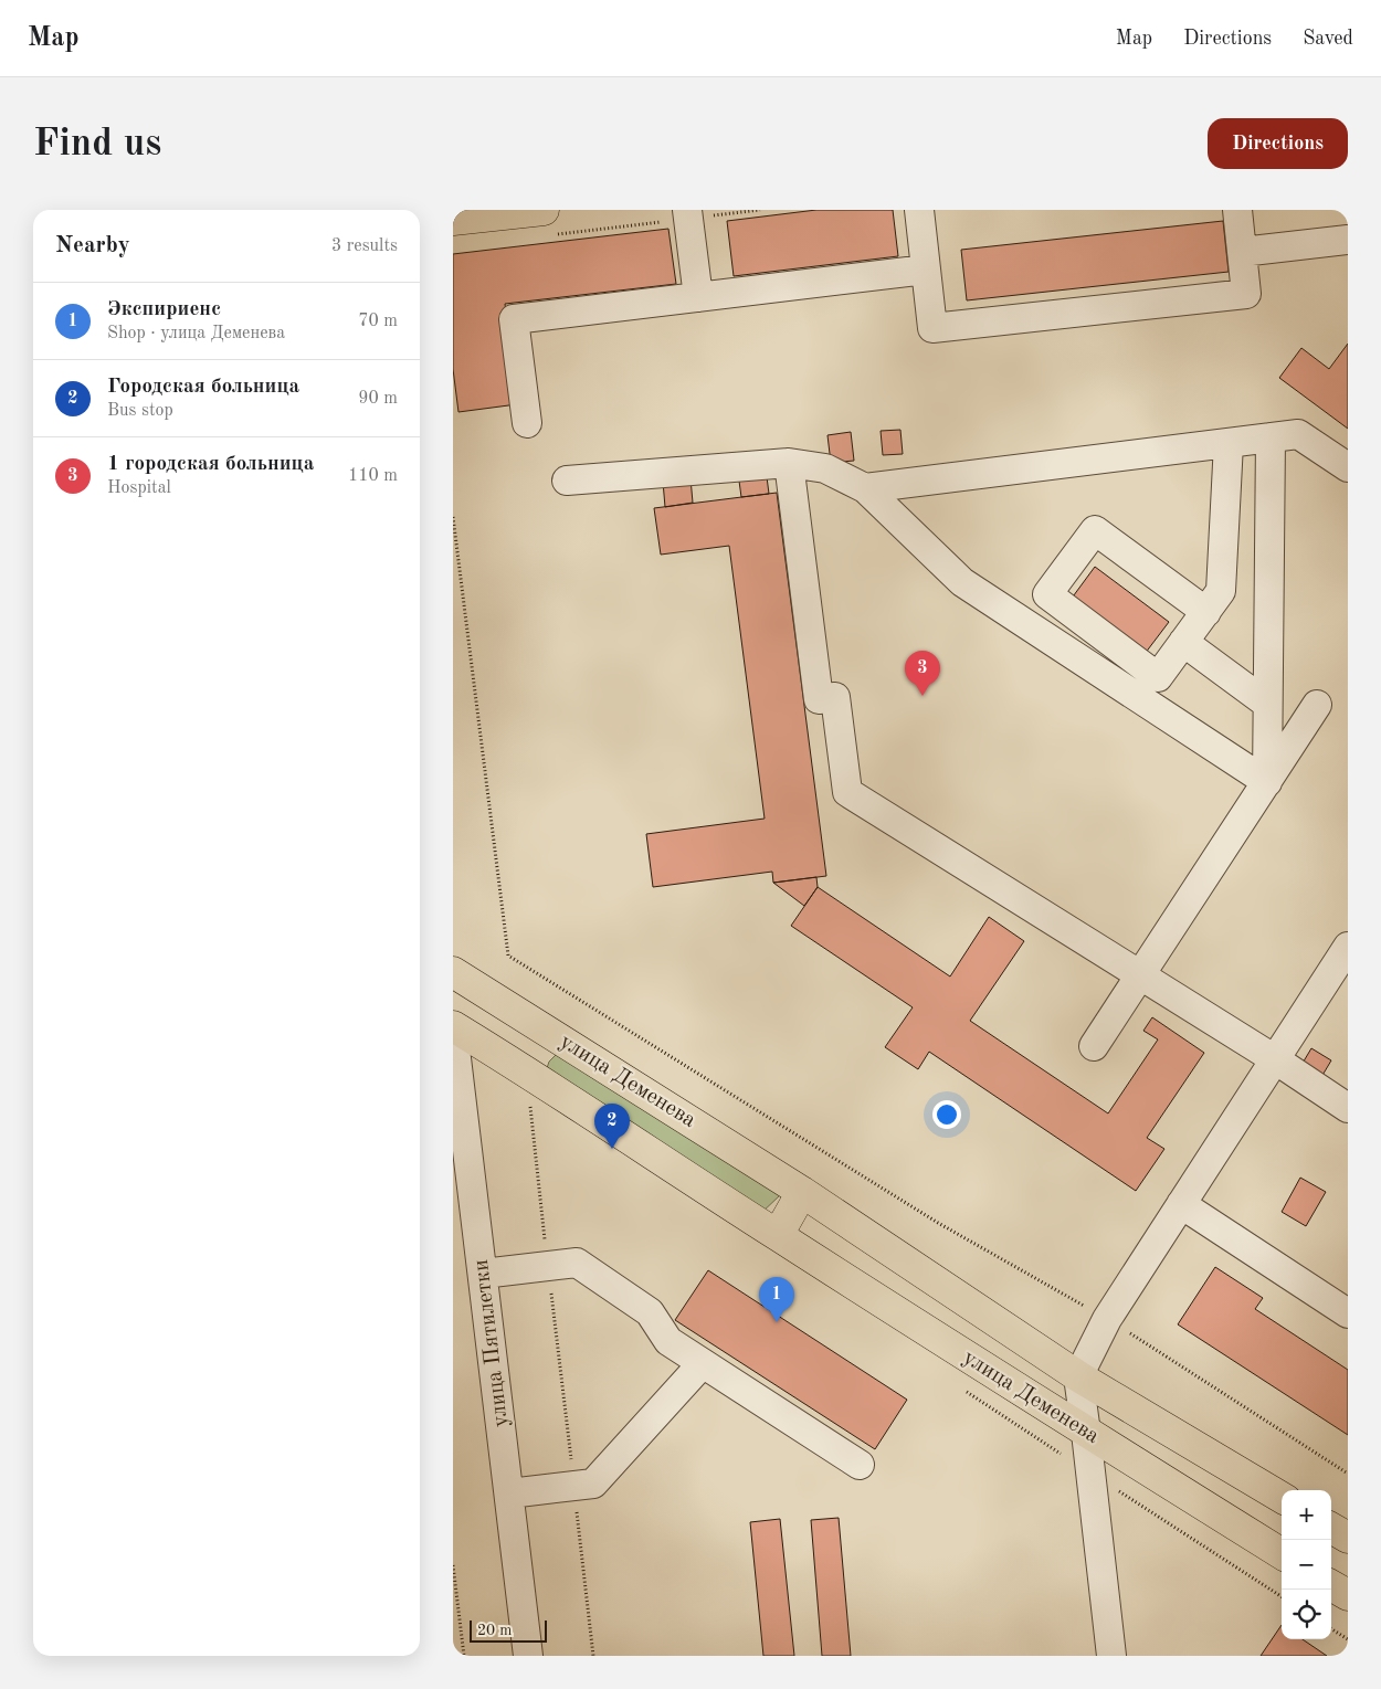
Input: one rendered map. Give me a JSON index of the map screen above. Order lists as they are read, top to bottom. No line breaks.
{"streets":{"main road":["улица Деменева"],"street":["улица Пятилетки"]},"crossings":[["улица Деменева","улица Пятилетки"]],"scale_bar":"20 m","page":{"header":"Map","nav":["Map","Directions","Saved"],"buttons":"Directions","title":"Find us","heading":["Nearby","3 results"],"list":[{"mark":"1","name":"Экспириенс","note":"Shop · улица Деменева","value":"70 m"},{"mark":"2","name":"Городская больница","note":"Bus stop","value":"90 m"},{"mark":"3","name":"1 городская больница","note":"Hospital","value":"110 m"}],"pins":["3","2","1"],"map_buttons":["+","−"],"scale":"20 m"}}
